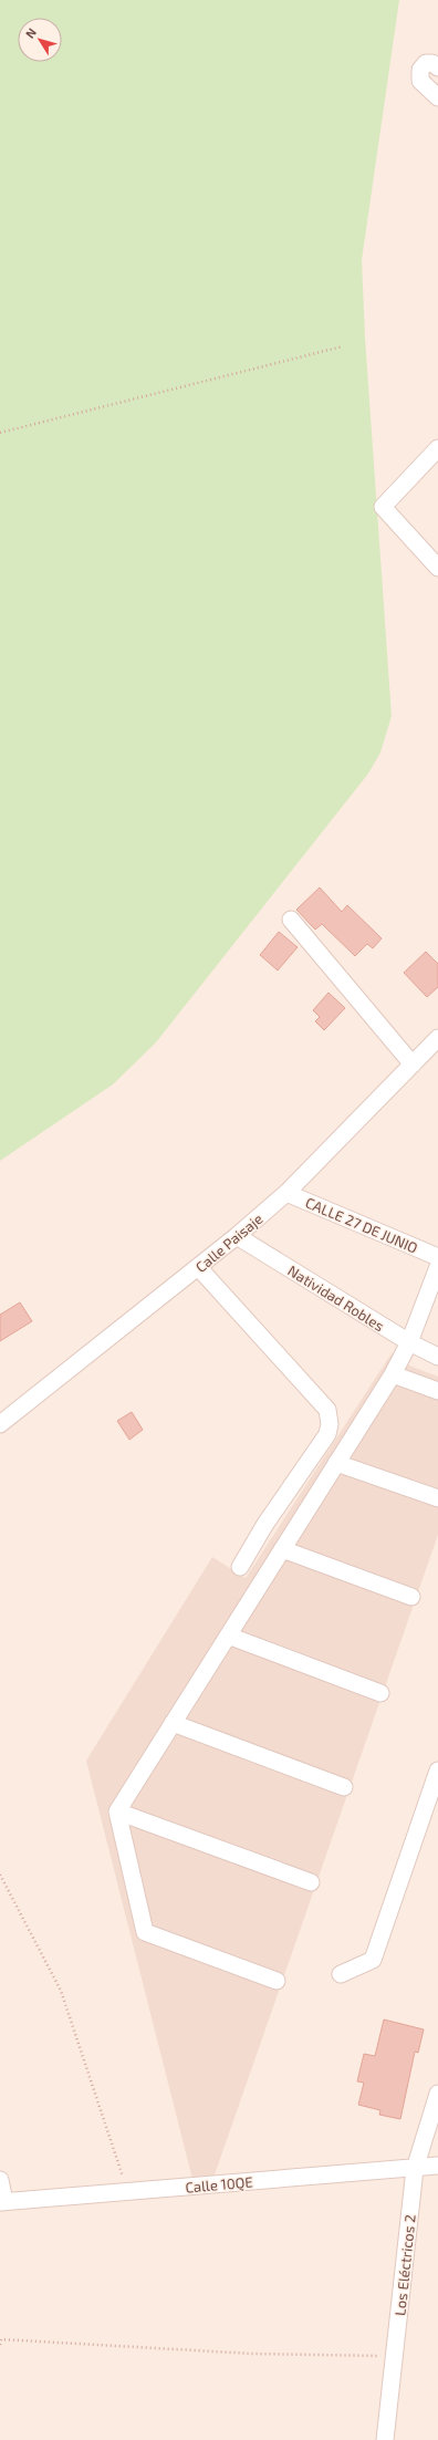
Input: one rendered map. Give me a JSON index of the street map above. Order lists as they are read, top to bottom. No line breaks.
{"streets":{"street":["CALLE 27 DE JUNIO","Calle Paisaje","Natividad Robles","Calle 10QE","Los Eléctricos 2"]},"crossings":[["CALLE 27 DE JUNIO","Calle Paisaje"],["Calle Paisaje","Natividad Robles"],["Calle 10QE","Los Eléctricos 2"]],"north":"top left"}
